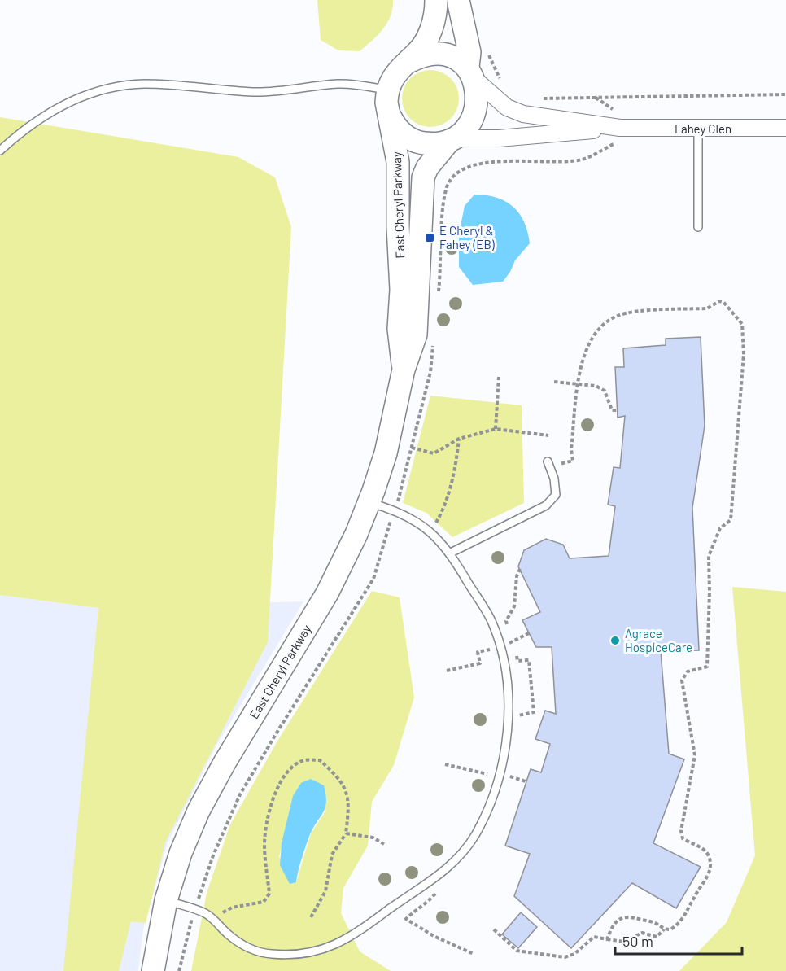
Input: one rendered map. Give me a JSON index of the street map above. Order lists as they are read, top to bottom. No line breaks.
{"streets":{"street":["Fahey Glen","East Cheryl Parkway"]},"crossings":[["Fahey Glen","East Cheryl Parkway"]],"places":{"transit":["E Cheryl & Fahey (EB)"],"other":["Agrace HospiceCare"]},"scale_bar":"50 m"}
